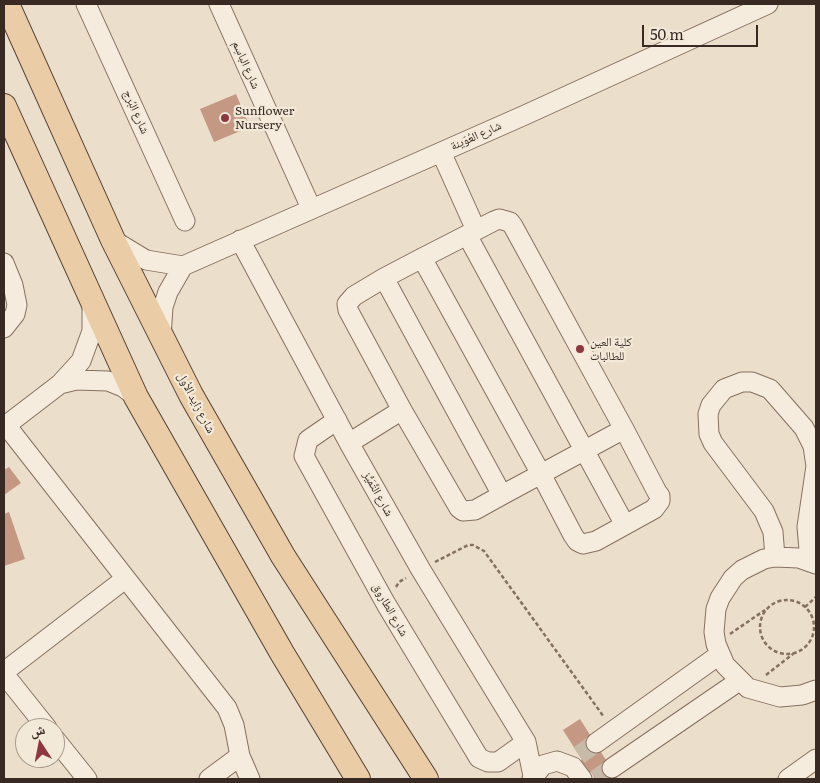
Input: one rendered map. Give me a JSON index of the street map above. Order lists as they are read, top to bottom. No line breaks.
{"streets":{"main road":["شارع زايد الأول"],"street":["شارع الباسِم","شارع البُرج","شارع العُوَينة","شارع التَّمَيُّز","شارع الطاروق"]},"crossings":[["شارع الباسِم","شارع العُوَينة"],["شارع العُوَينة","شارع زايد الأول"],["شارع العُوَينة","شارع التَّمَيُّز"],["شارع التَّمَيُّز","شارع الطاروق"]],"places":["Sunflower Nursery","كلية العين للطالبات"],"scale_bar":"50 m","north":"top"}
